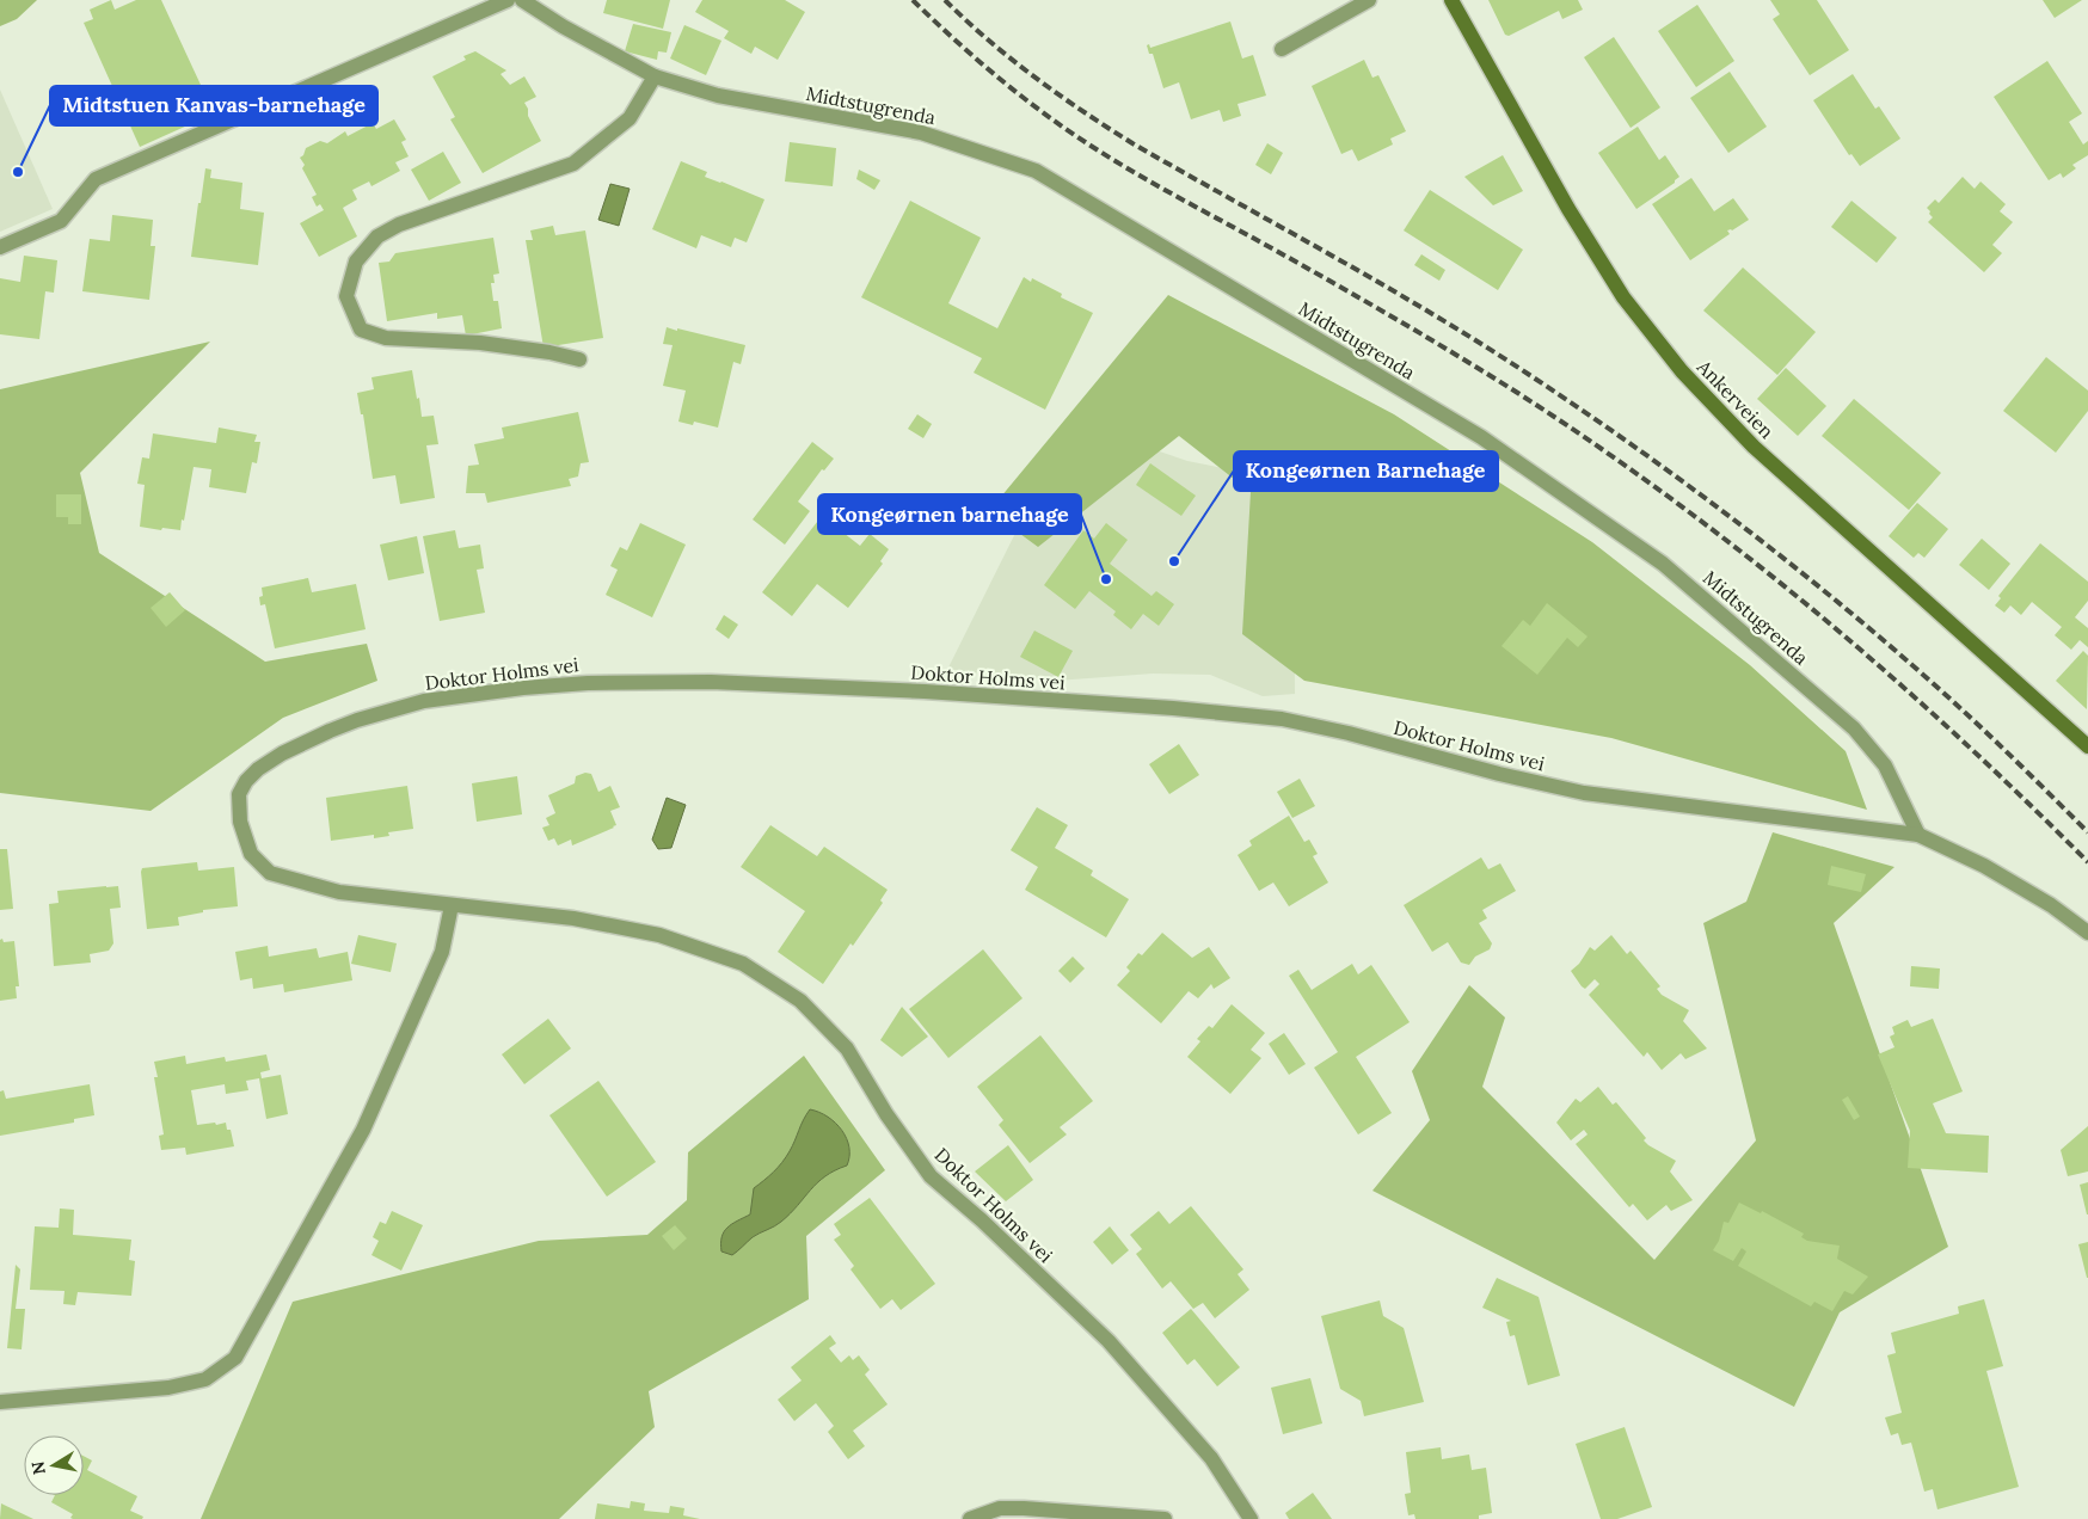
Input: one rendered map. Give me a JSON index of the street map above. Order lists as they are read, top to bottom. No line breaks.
{"streets":{"main road":["Ankerveien"],"street":["Midtstugrenda","Doktor Holms vei"]},"crossings":[["Midtstugrenda","Doktor Holms vei"]],"places":["Midtstuen Kanvas-barnehage","Kongeørnen Barnehage","Kongeørnen barnehage"],"north":"left"}
